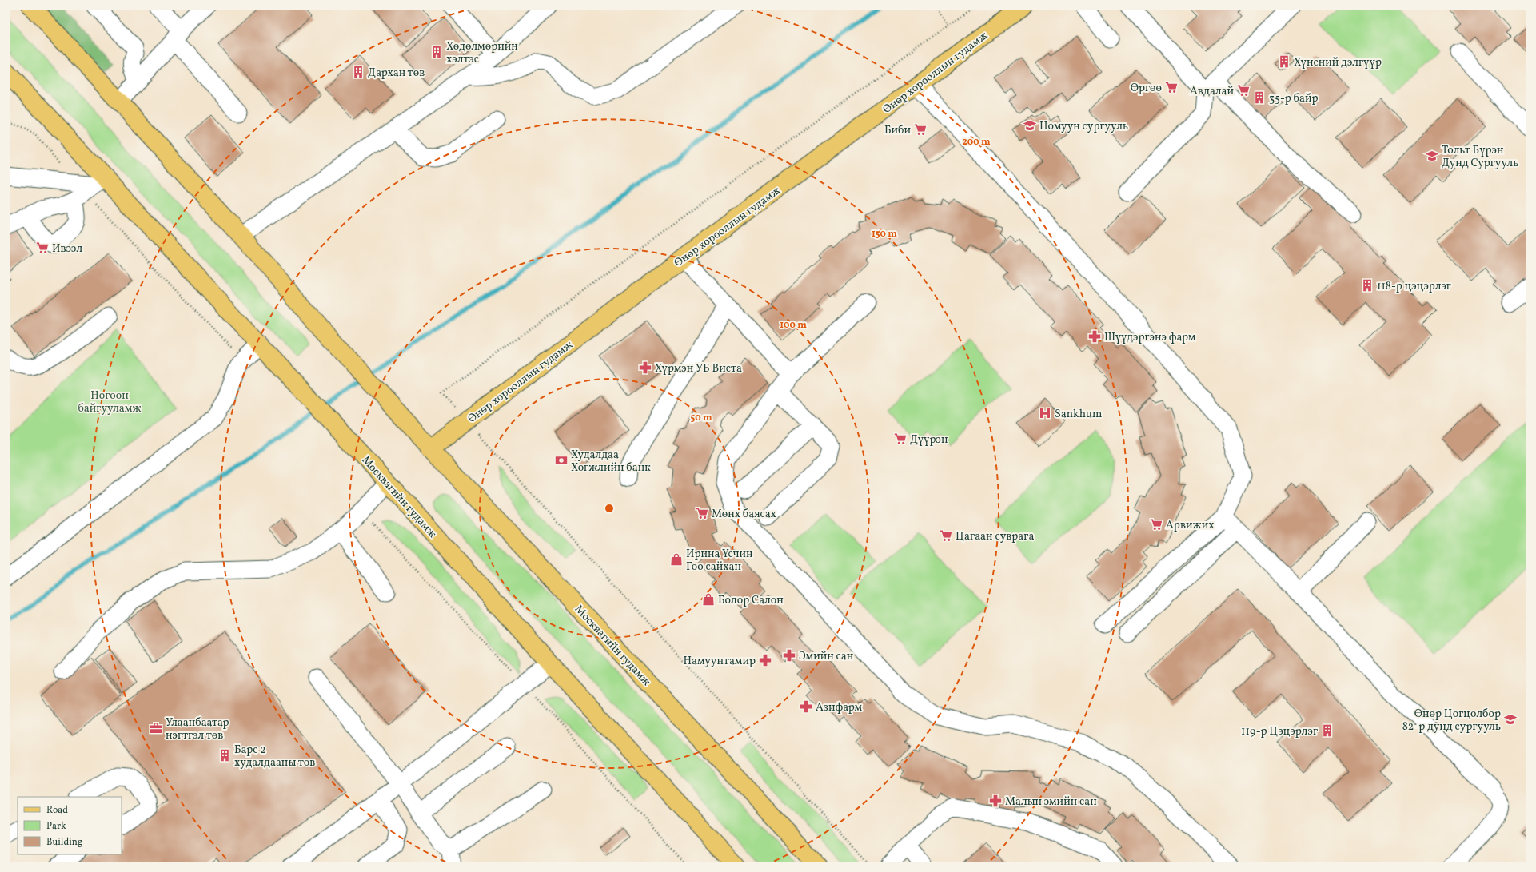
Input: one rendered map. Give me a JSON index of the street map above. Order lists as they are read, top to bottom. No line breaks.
{"streets":{"main road":["Өнөр хорооллын гудамж","Москвагийн гудамж"]},"crossings":[["Өнөр хорооллын гудамж","Москвагийн гудамж"]],"parks":["Ногоон байгууламж"],"places":{"building":["Хөдөлмөрийн хэлтэс","Хүнсний дэлгүүр","Дархан төв","35-р байр","118-р цэцэрлэг","119-р Цэцэрлэг","Барс 2 худалдааны төв"],"supermarket":["Өргөө","Авдалай","Биби","Ивээл","Дүүрэн","Мөнх баясах","Арвижих","Цагаан суврага"],"school or university":["Номуун сургууль","Тольт Бүрэн Дунд Сургууль","Өнөр Цогцолбор 82-р дунд сургууль"],"pharmacy":["Шүүдэргэнэ фарм","Хүрмэн УБ Виста","Эмийн сан","Намуунтамир","Азифарм","Малын эмийн сан"],"hospital":["Sankhum"],"bank":["Худалдаа Хөгжлийн банк"],"shop":["Ирина Үсчин Гоо сайхан","Болор Салон"],"office":["Улаанбаатар нэгтгэл төв"]},"legend":["Road","Park","Building"],"rings":["200 m","150 m","100 m","50 m"]}
